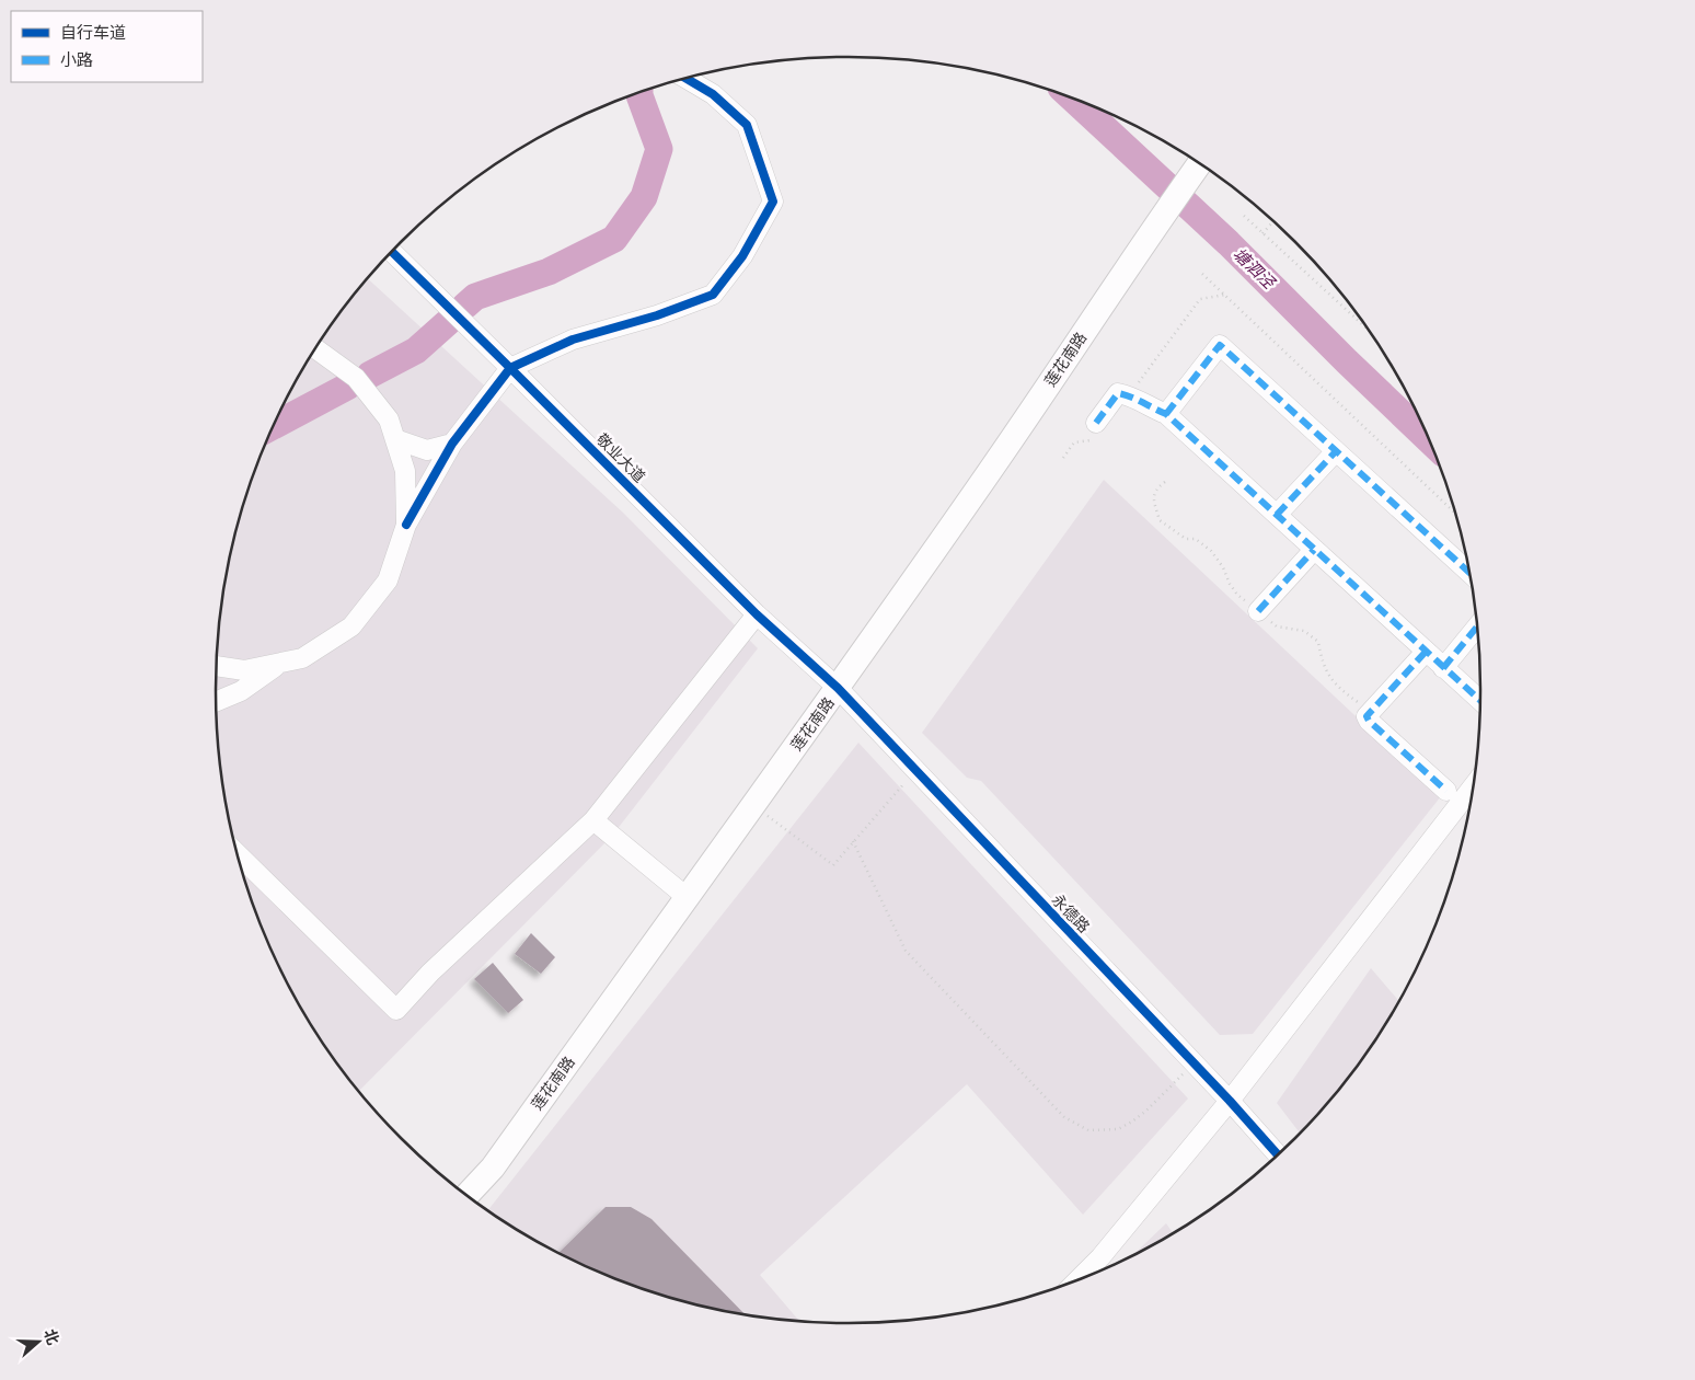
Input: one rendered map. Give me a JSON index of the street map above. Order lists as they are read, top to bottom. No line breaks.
{"streets":{"main road":["莲花南路"],"street":["敬业大道","永德路"]},"crossings":[["莲花南路","敬业大道"],["莲花南路","永德路"],["敬业大道","永德路"]],"water":["塘泗泾"],"legend":["自行车道","小路"],"north":"right"}
